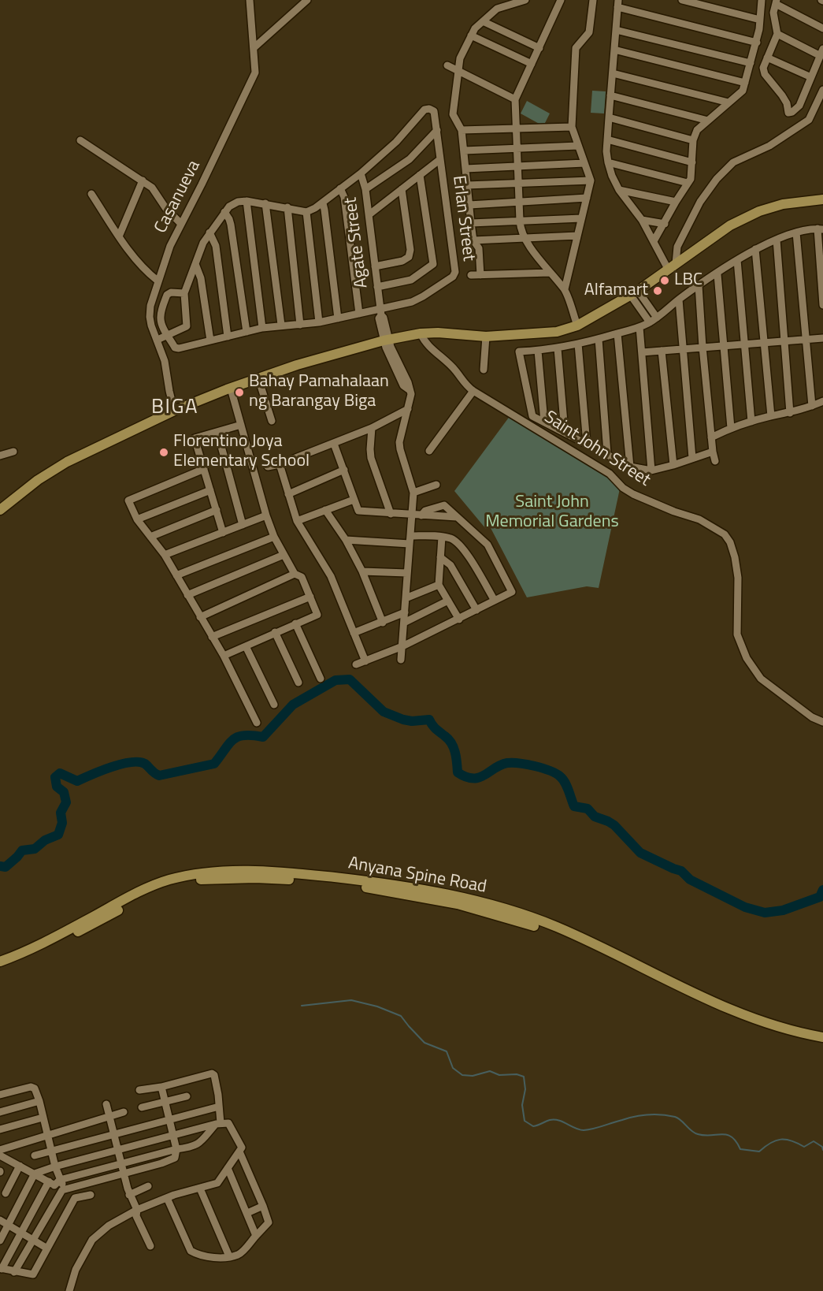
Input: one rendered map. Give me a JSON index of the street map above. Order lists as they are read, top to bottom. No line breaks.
{"streets":{"main road":["Anyana Spine Road"],"street":["Casanueva","Erlan Street","Agate Street","Saint John Street"]},"crossings":[["Erlan Street","Agate Street"]],"districts":["BIGA"],"parks":["Saint John Memorial Gardens"],"places":["LBC","Alfamart","Bahay Pamahalaan ng Barangay Biga","Florentino Joya Elementary School"]}
